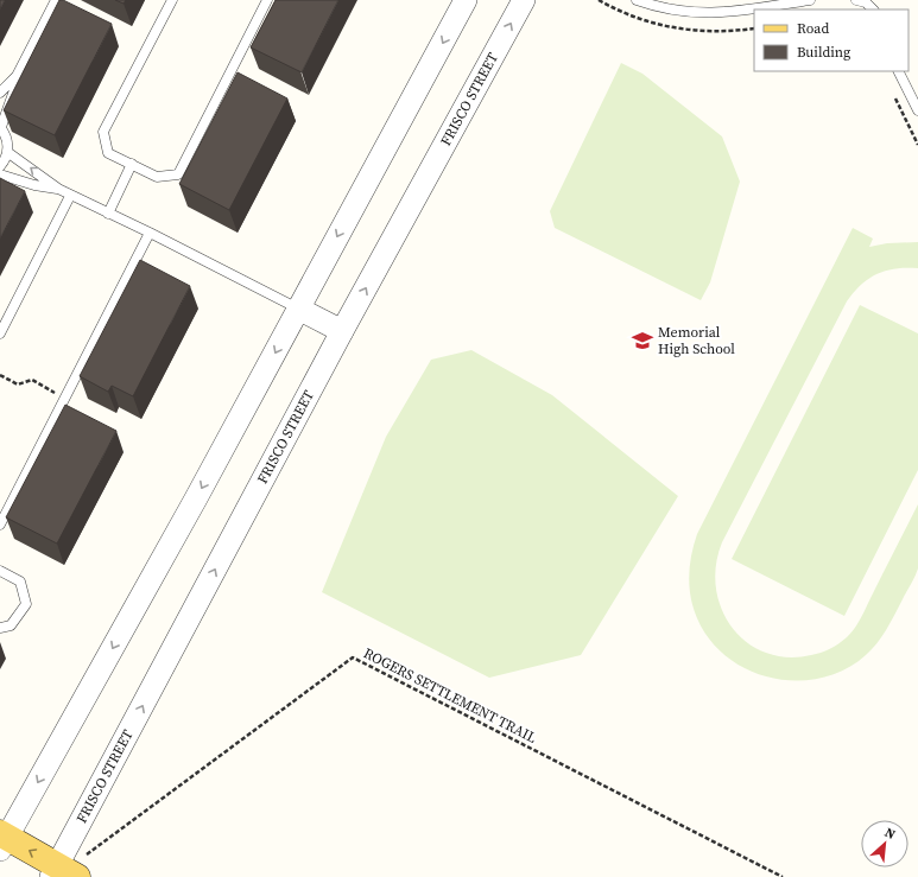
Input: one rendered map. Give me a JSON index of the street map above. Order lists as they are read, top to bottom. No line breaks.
{"streets":{"street":["FRISCO STREET"],"path":["ROGERS SETTLEMENT TRAIL"]},"crossings":[["FRISCO STREET","ROGERS SETTLEMENT TRAIL"]],"places":{"school or university":["Memorial High School"]},"legend":["Road","Building"],"north":"top right"}
